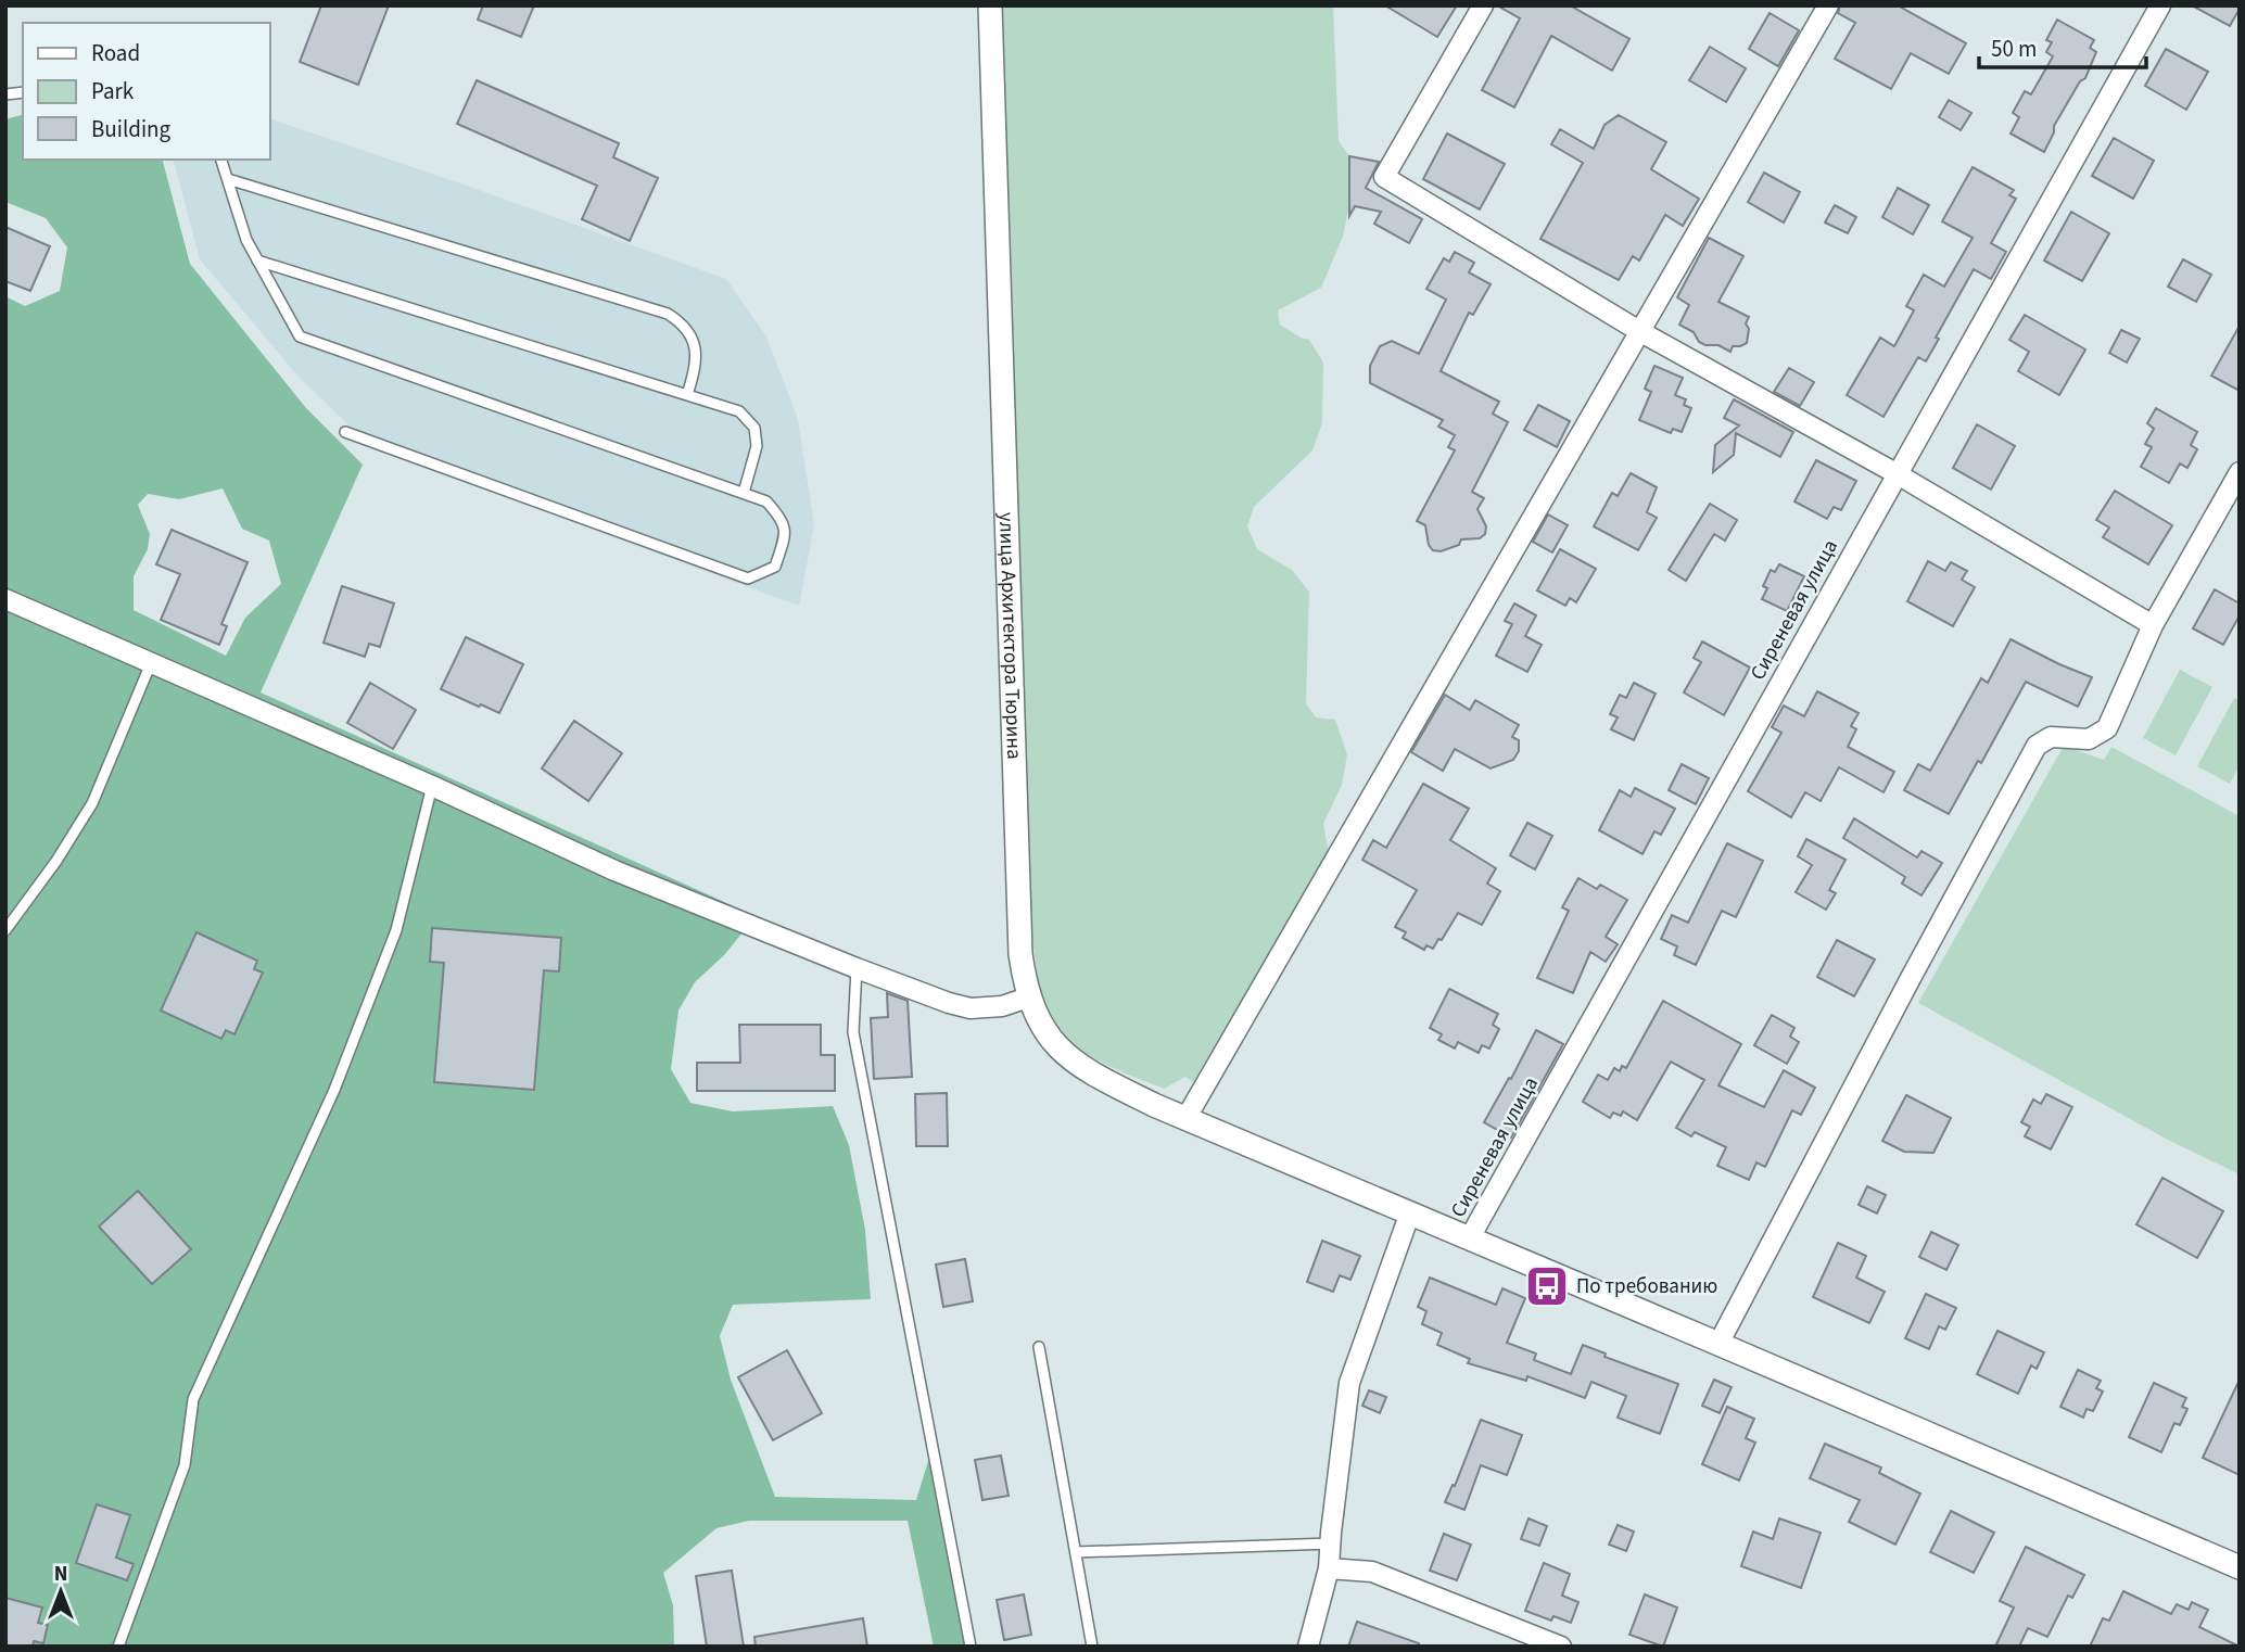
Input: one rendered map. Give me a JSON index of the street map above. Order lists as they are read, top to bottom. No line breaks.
{"streets":{"street":["Сиреневая улица","улица Архитектора Тюрина"]},"crossings":[["Сиреневая улица","улица Архитектора Тюрина"]],"places":{"bus stop":["По требованию"]},"legend":["Road","Park","Building"],"scale_bar":"50 m","north":"top"}
